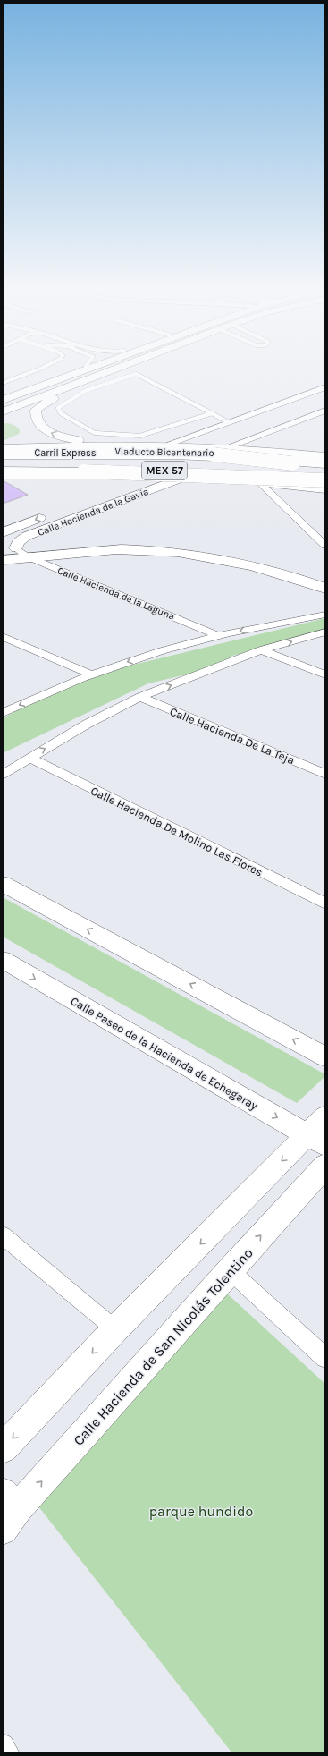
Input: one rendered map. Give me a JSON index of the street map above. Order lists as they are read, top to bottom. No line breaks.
{"streets":{"main road":["Viaducto Bicentenario","Carril Express","MEX 57","Calle Hacienda de la Gavia","Calle Paseo de la Hacienda de Echegaray","Calle Hacienda de San Nicolás Tolentino"],"street":["Calle Hacienda de la Laguna","Calle Hacienda De La Teja","Calle Hacienda De Molino Las Flores"]},"crossings":[["Viaducto Bicentenario","Carril Express"],["Viaducto Bicentenario","MEX 57"],["Carril Express","MEX 57"],["Calle Hacienda de la Gavia","Calle Hacienda de la Laguna"]],"parks":["parque hundido"]}
